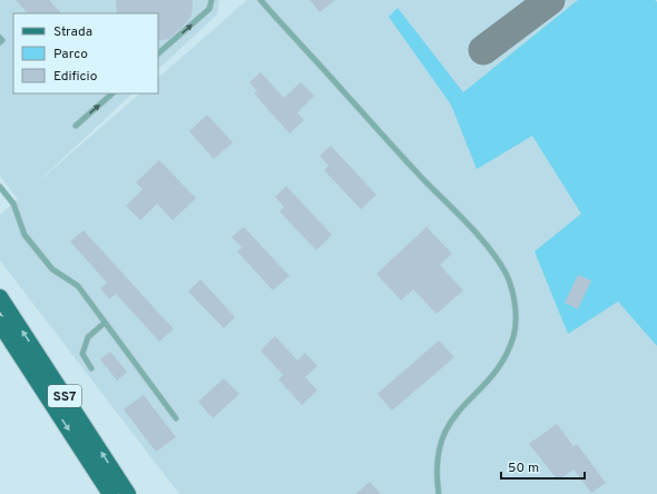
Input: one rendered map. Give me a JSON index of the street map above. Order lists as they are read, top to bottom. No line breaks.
{"streets":{"main road":["SS7"]},"legend":["Strada","Parco","Edificio"],"scale_bar":"50 m"}
